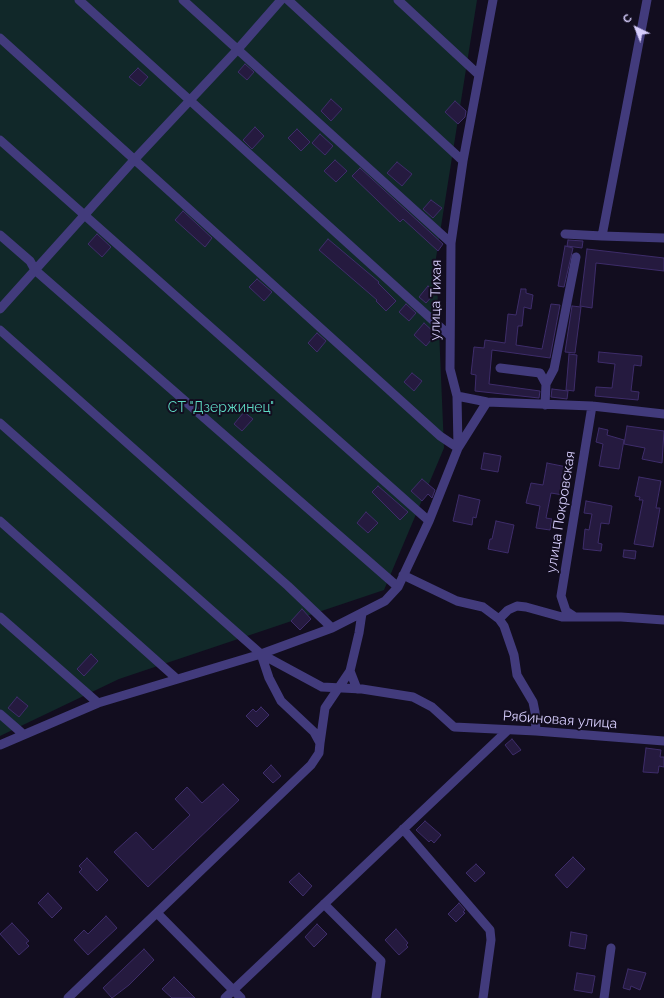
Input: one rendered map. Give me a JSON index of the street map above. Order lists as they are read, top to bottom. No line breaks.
{"streets":{"street":["улица Тихая","улица Покровская","Рябиновая улица"]},"parks":["СТ \"Дзержинец\""],"north":"top left"}
